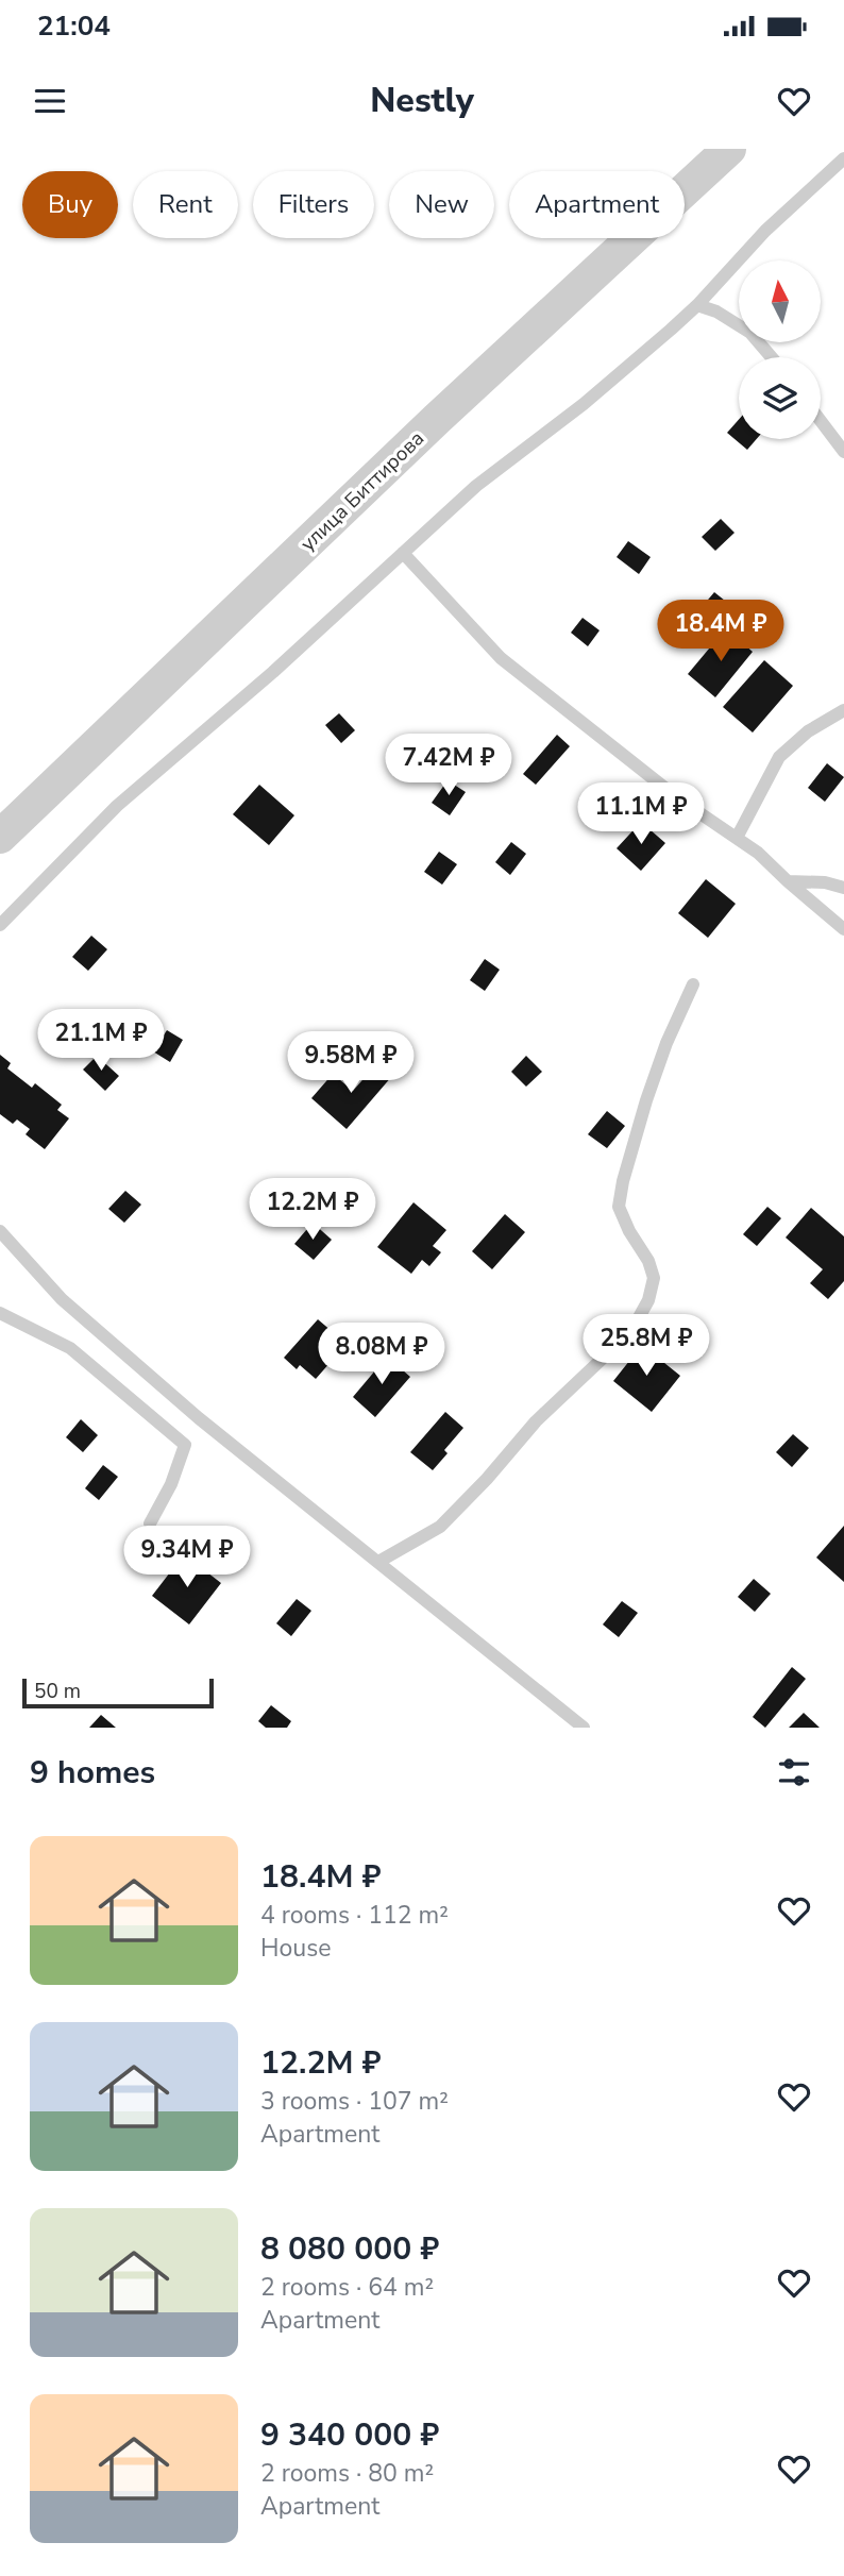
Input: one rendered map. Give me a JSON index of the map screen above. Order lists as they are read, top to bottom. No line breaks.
{"streets":{"street":["улица Биттирова"]},"scale_bar":"50 m","north":"top","page":{"status":"21:04","header":"Nestly","chip":["Buy","Rent","Filters","New","Apartment"],"price":["18.4M ₽","7.42M ₽","11.1M ₽","21.1M ₽","9.58M ₽","12.2M ₽","25.8M ₽","8.08M ₽","9.34M ₽"],"scale":"50 m","heading":"9 homes","list":[{"name":"18.4M ₽","note":"4 rooms · 112 m² · House"},{"name":"12.2M ₽","note":"3 rooms · 107 m² · Apartment"},{"name":"8 080 000 ₽","note":"2 rooms · 64 m² · Apartment"},{"name":"9 340 000 ₽","note":"2 rooms · 80 m² · Apartment"}]}}
